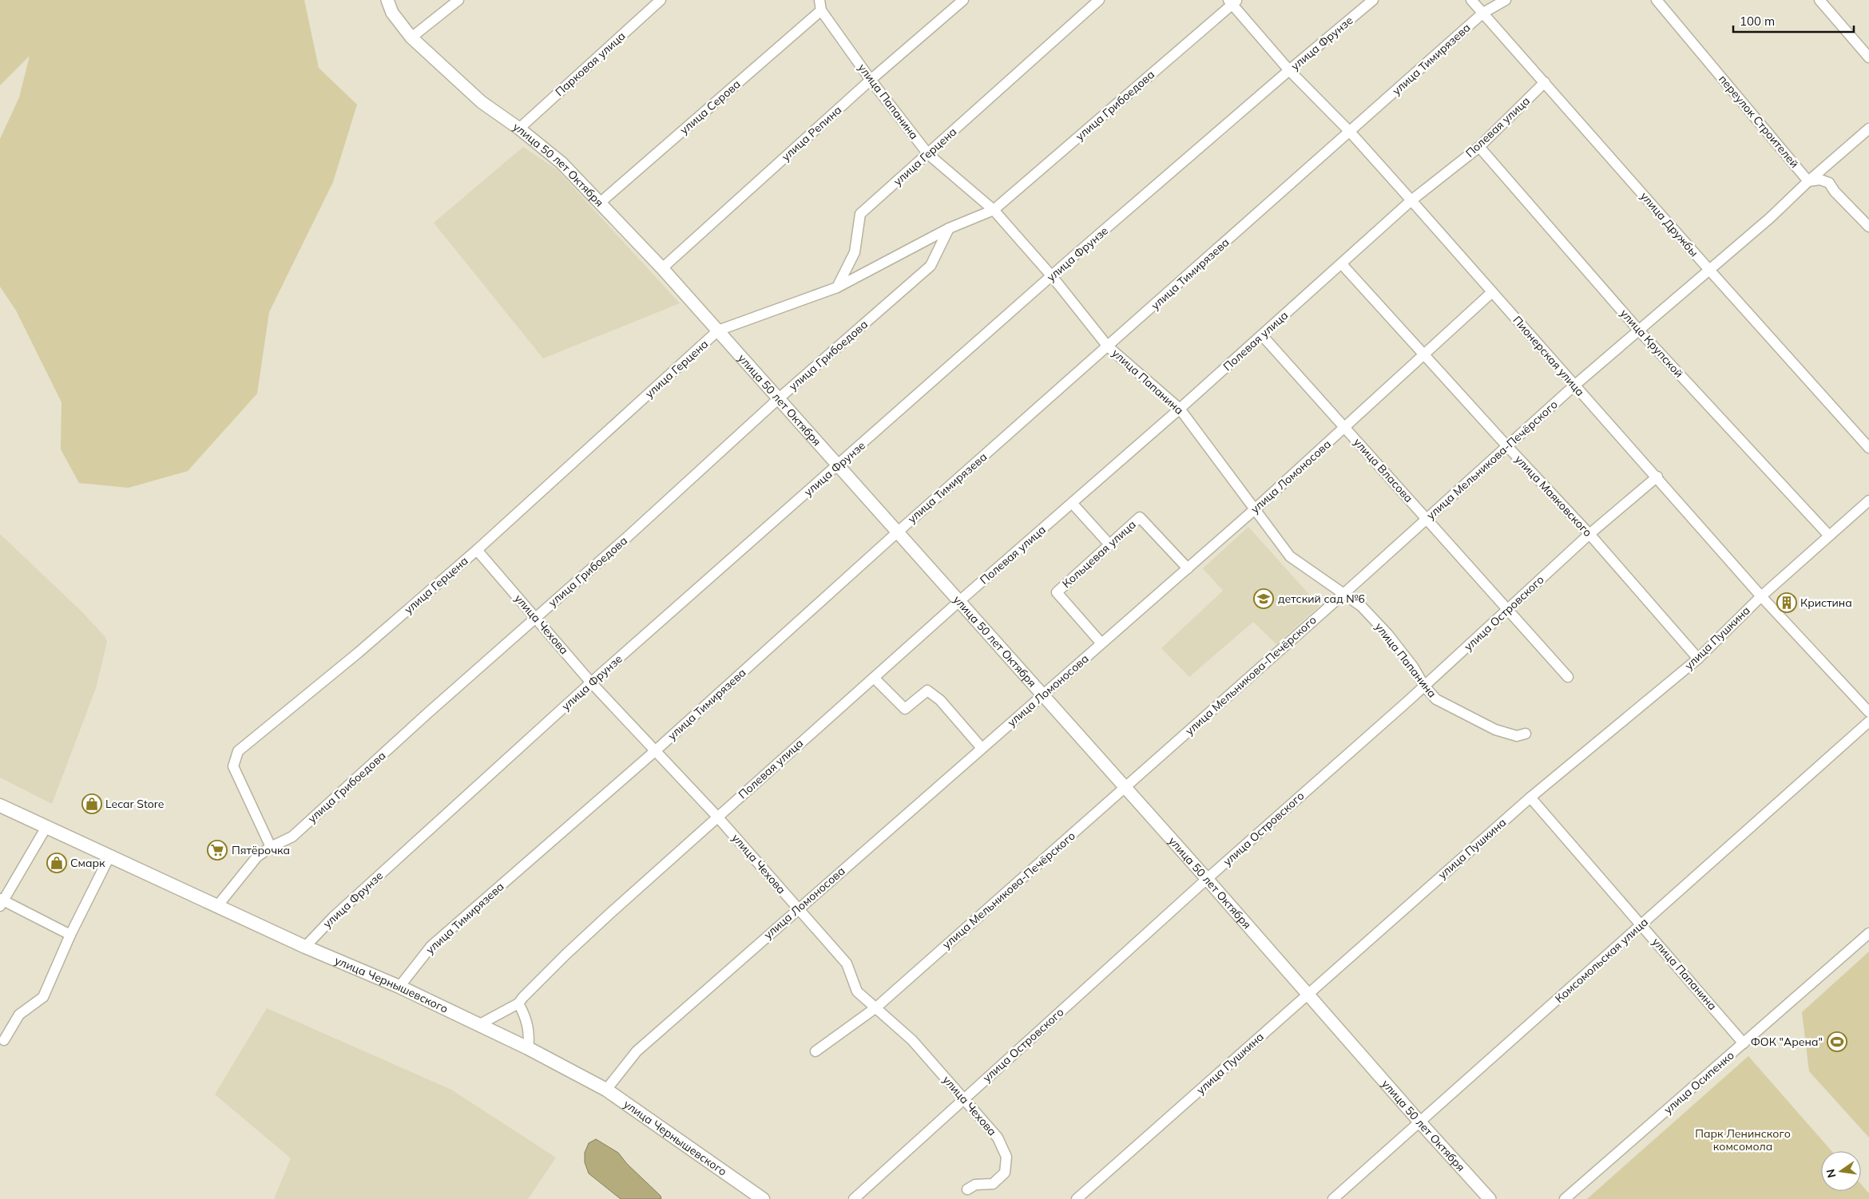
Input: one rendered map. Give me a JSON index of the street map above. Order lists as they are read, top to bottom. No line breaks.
{"streets":{"main road":["улица Чернышевского"],"street":["улица Фрунзе","улица Тимирязева","Парковая улица","улица Папанина","улица Грибоедова","улица Серова","переулок Строителей","Полевая улица","улица Репина","улица Герцена","улица 50 лет Октября","улица Дружбы","улица Крупской","Пионерская улица","улица Мельникова-Печёрского","улица Власова","улица Ломоносова","улица Маяковского","Кольцевая улица","улица Островского","улица Чехова","улица Пушкина","Комсомольская улица","улица Осипенко"]},"crossings":[["улица Фрунзе","улица Папанина"],["улица Фрунзе","улица 50 лет Октября"],["улица Фрунзе","Пионерская улица"],["улица Фрунзе","улица Чехова"],["улица Фрунзе","улица Чернышевского"],["улица Тимирязева","улица Папанина"],["улица Тимирязева","улица 50 лет Октября"],["улица Тимирязева","улица Дружбы"],["улица Тимирязева","Пионерская улица"],["улица Тимирязева","улица Чехова"],["улица Тимирязева","улица Чернышевского"],["Парковая улица","улица 50 лет Октября"],["улица Папанина","улица Грибоедова"],["улица Папанина","улица Серова"],["улица Папанина","Полевая улица"],["улица Папанина","улица Репина"],["улица Папанина","улица Герцена"],["улица Папанина","улица Мельникова-Печёрского"],["улица Папанина","улица Ломоносова"],["улица Папанина","улица Островского"],["улица Папанина","улица Пушкина"],["улица Папанина","Комсомольская улица"],["улица Папанина","улица Осипенко"],["улица Грибоедова","улица Герцена"],["улица Грибоедова","улица 50 лет Октября"],["улица Грибоедова","Пионерская улица"],["улица Грибоедова","улица Чехова"],["улица Грибоедова","улица Чернышевского"],["улица Серова","улица 50 лет Октября"],["переулок Строителей","улица Мельникова-Печёрского"],["Полевая улица","улица 50 лет Октября"],["Полевая улица","улица Дружбы"],["Полевая улица","улица Крупской"],["Полевая улица","Пионерская улица"],["Полевая улица","улица Власова"],["Полевая улица","улица Маяковского"],["Полевая улица","улица Чехова"],["Полевая улица","улица Чернышевского"],["улица Репина","улица 50 лет Октября"],["улица Герцена","улица 50 лет Октября"],["улица Герцена","улица Чехова"],["улица 50 лет Октября","улица Мельникова-Печёрского"],["улица 50 лет Октября","улица Ломоносова"],["улица 50 лет Октября","улица Островского"],["улица 50 лет Октября","улица Пушкина"],["улица 50 лет Октября","Комсомольская улица"],["улица Дружбы","улица Мельникова-Печёрского"],["улица Крупской","улица Мельникова-Печёрского"],["улица Крупской","улица Пушкина"],["Пионерская улица","улица Мельникова-Печёрского"],["Пионерская улица","улица Ломоносова"],["Пионерская улица","улица Островского"],["Пионерская улица","улица Пушкина"],["улица Мельникова-Печёрского","улица Власова"],["улица Мельникова-Печёрского","улица Маяковского"],["улица Мельникова-Печёрского","улица Чехова"],["улица Власова","улица Ломоносова"],["улица Власова","улица Островского"],["улица Ломоносова","улица Маяковского"],["улица Ломоносова","Кольцевая улица"],["улица Ломоносова","улица Чехова"],["улица Ломоносова","улица Чернышевского"],["улица Маяковского","улица Островского"],["улица Маяковского","улица Пушкина"],["улица Островского","улица Чехова"]],"parks":["Парк Ленинского комсомола"],"places":{"school or university":["детский сад №6"],"building":["Кристина"],"shop":["Lecar Store","Смарк"],"supermarket":["Пятёрочка"],"sports":["ФОК \"Арена\""]},"scale_bar":"100 m","north":"left"}
